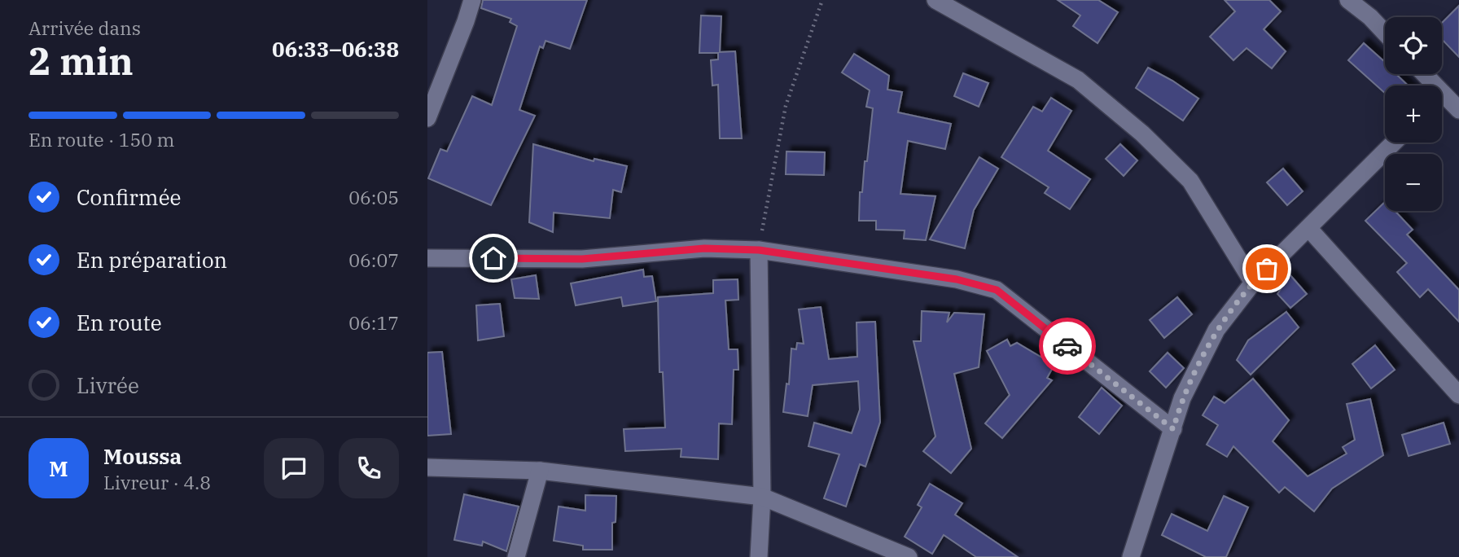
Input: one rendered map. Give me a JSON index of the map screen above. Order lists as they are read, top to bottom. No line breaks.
{"page":{"heading":["2 min","Arrivée dans","06:33–06:38"],"panel":["Moussa","Livreur · 4.8"],"map_buttons":["+","−"],"bar":"En route · 150 m","list":[["Confirmée","06:05"],["En préparation","06:07"],["En route","06:17"],"Livrée"],"round":"M"}}
